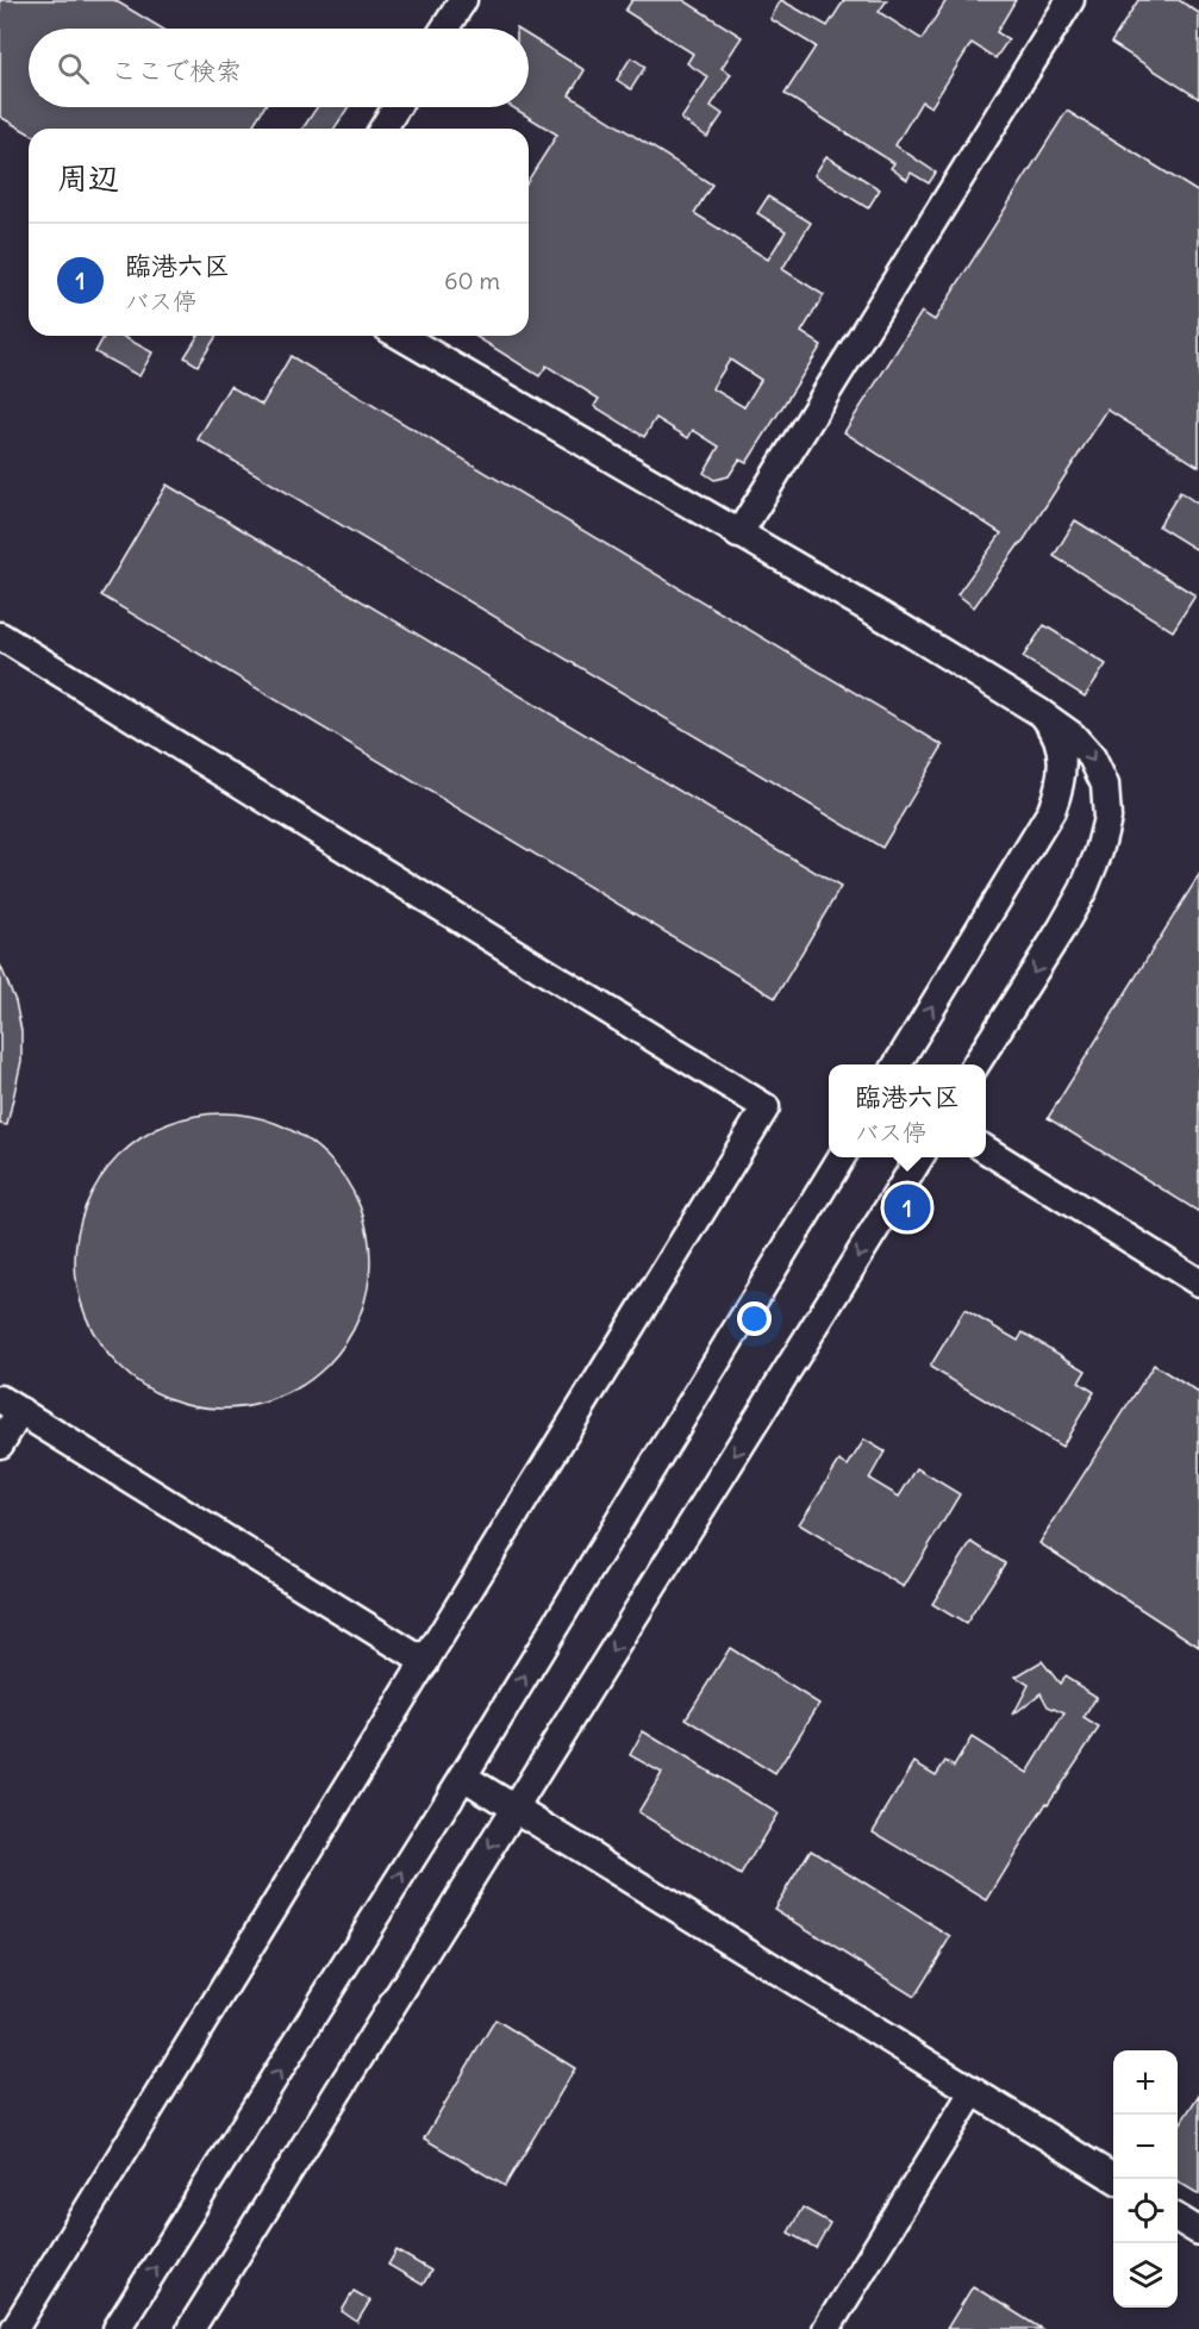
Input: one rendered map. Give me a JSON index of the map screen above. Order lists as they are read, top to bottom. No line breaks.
{"page":{"search":"ここで検索","heading":"周辺","list":[{"mark":"1","name":"臨港六区","note":"バス停","value":"60 m"}],"popup":["臨港六区","バス停"],"pins":"1","map_buttons":["+","−"]}}
